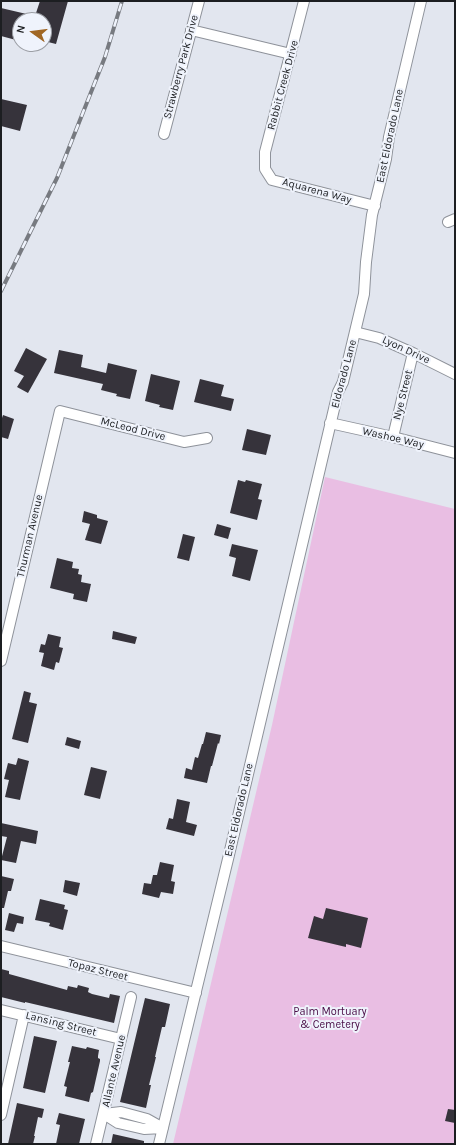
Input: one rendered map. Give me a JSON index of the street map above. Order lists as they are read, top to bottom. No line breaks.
{"streets":{"street":["Strawberry Park Drive","Rabbit Creek Drive","East Eldorado Lane","Aquarena Way","Lyon Drive","Eldorado Lane","Nye Street","McLeod Drive","Washoe Way","Thurman Avenue","Topaz Street","Lansing Street","Allante Avenue"]},"crossings":[["Rabbit Creek Drive","Aquarena Way"],["East Eldorado Lane","Aquarena Way"],["East Eldorado Lane","Eldorado Lane"],["East Eldorado Lane","Topaz Street"],["Lyon Drive","Eldorado Lane"],["Lyon Drive","Nye Street"],["Eldorado Lane","Washoe Way"],["Nye Street","Washoe Way"],["McLeod Drive","Thurman Avenue"],["Lansing Street","Allante Avenue"]],"parks":["Palm Mortuary & Cemetery"],"north":"left"}
